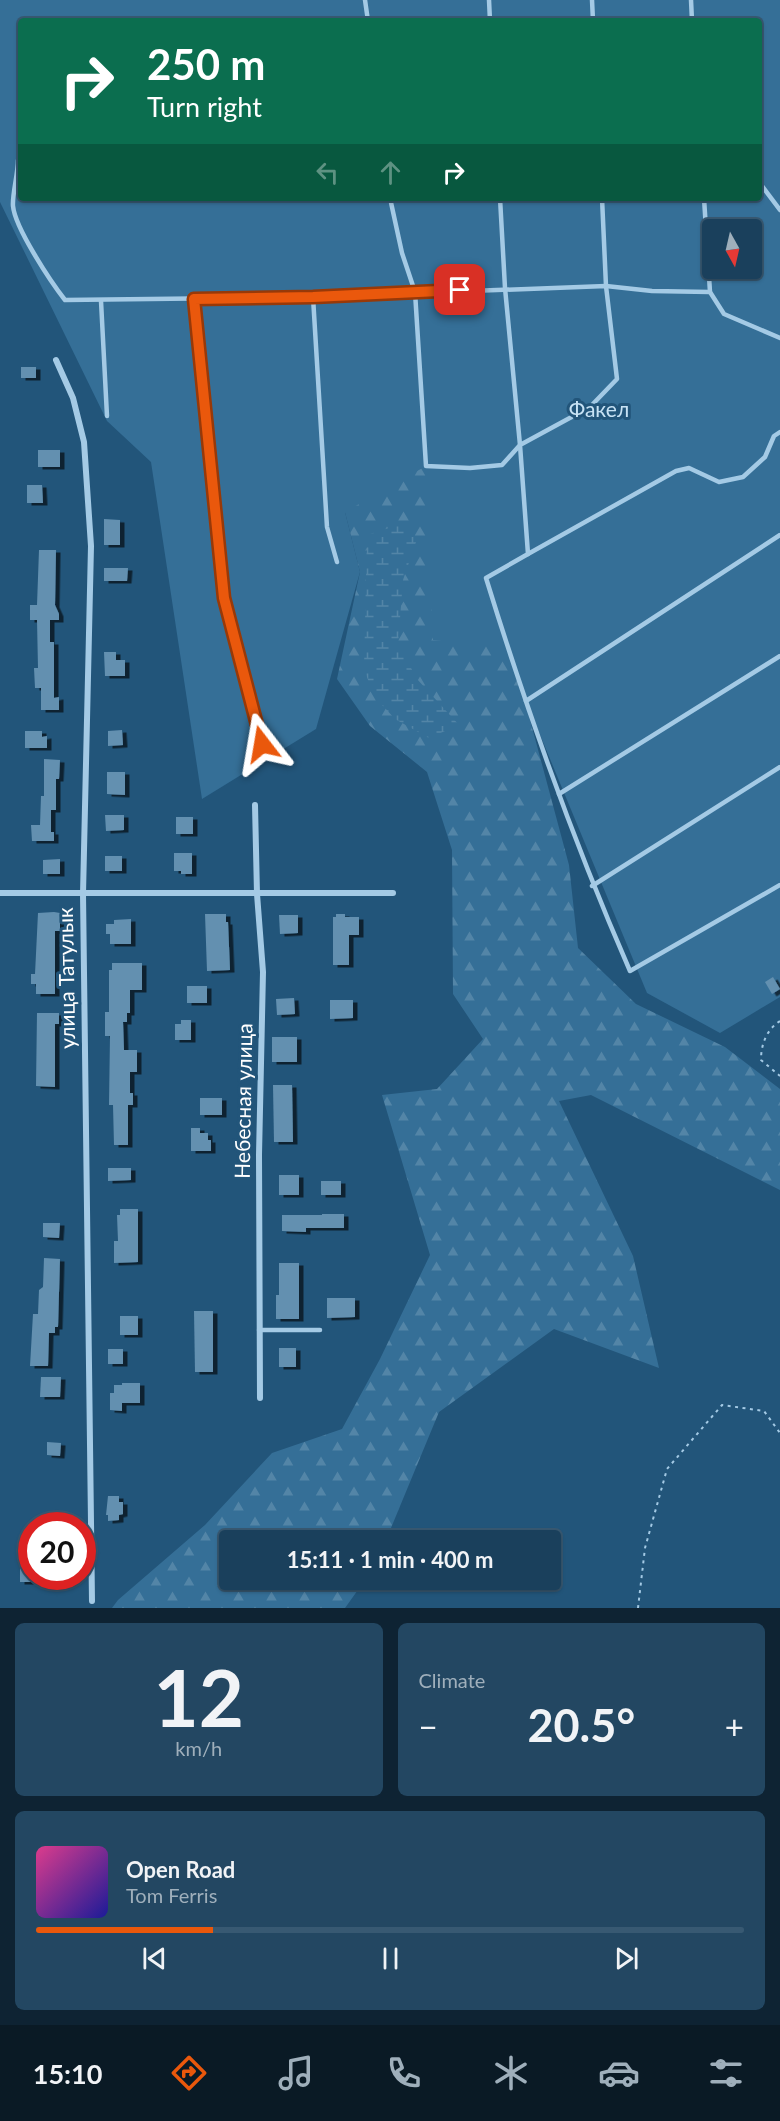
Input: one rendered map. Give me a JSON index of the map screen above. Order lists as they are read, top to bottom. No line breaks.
{"streets":{"street":["улица Татулык","Небесная улица"]},"parks":["Факел"],"north":"bottom","page":{"turn":["250 m","Turn right"],"limit":"20","trip":"15:11 · 1 min · 400 m","tile":[["12","km/h"],"Climate"],"heat":["−","20.5°","+"],"song":["Open Road","Tom Ferris"],"tabs":"15:10"}}
